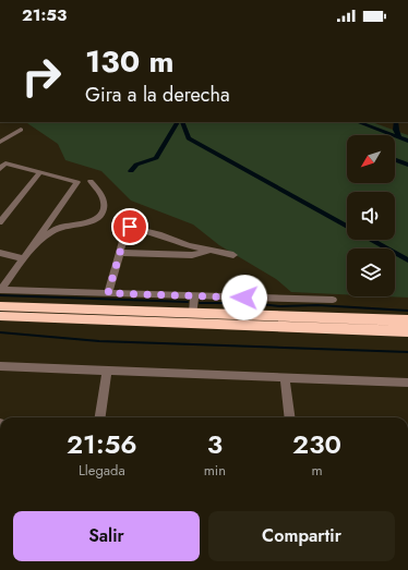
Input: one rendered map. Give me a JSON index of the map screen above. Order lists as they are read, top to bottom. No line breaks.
{"north":"bottom left","page":{"status":"21:53","turn":["130 m","Gira a la derecha"],"eta":["21:56","Llegada","3","min","230","m"],"buttons":["Salir","Compartir"]}}
